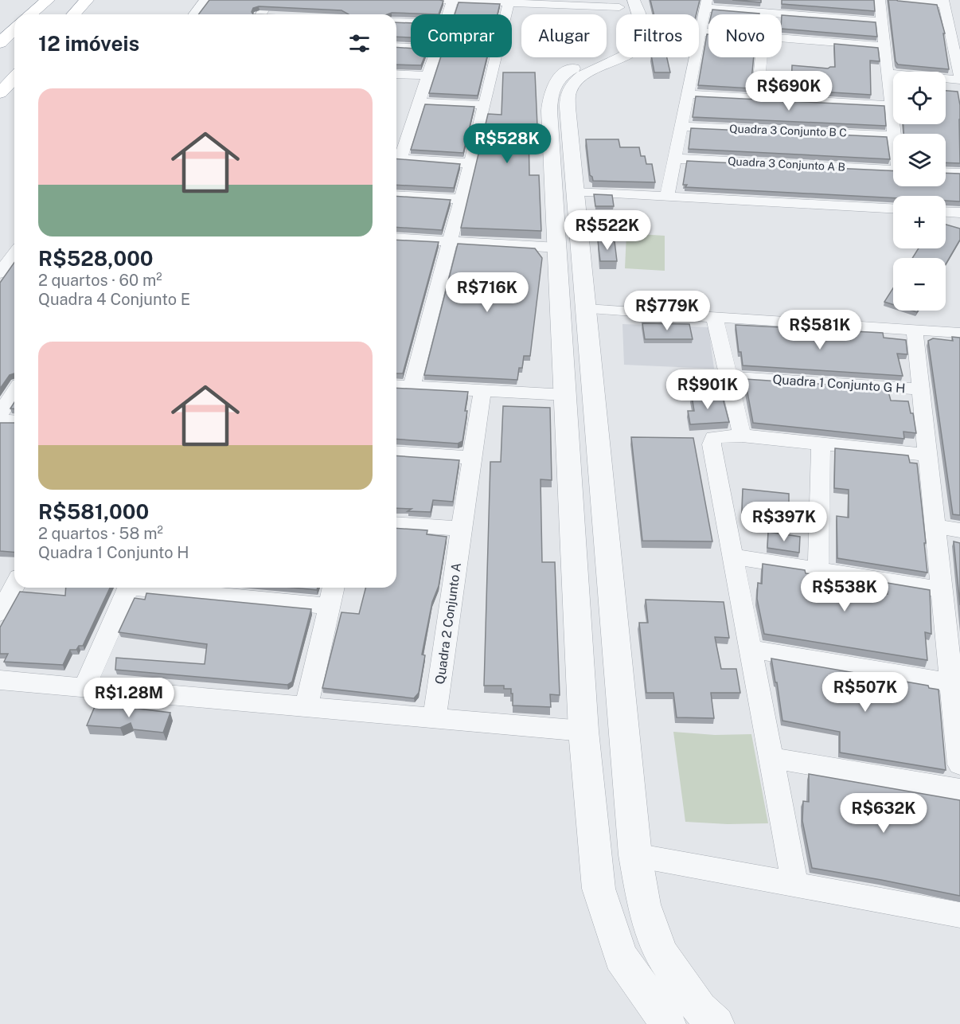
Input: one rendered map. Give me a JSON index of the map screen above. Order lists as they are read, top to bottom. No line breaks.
{"streets":{"street":["Quadra 3 Conjunto B C","Quadra 3 Conjunto A B","Quadra 1 Conjunto G H","Quadra 2 Conjunto A"]},"page":{"chip":["Comprar","Alugar","Filtros","Novo"],"heading":"12 imóveis","price":["R$690K","R$528K","R$522K","R$716K","R$779K","R$581K","R$901K","R$397K","R$538K","R$507K","R$1.28M","R$632K"],"map_buttons":["+","−"],"list":[{"name":"R$528,000","note":"2 quartos · 60 m² · Quadra 4 Conjunto E"},{"name":"R$581,000","note":"2 quartos · 58 m² · Quadra 1 Conjunto H"}]}}
